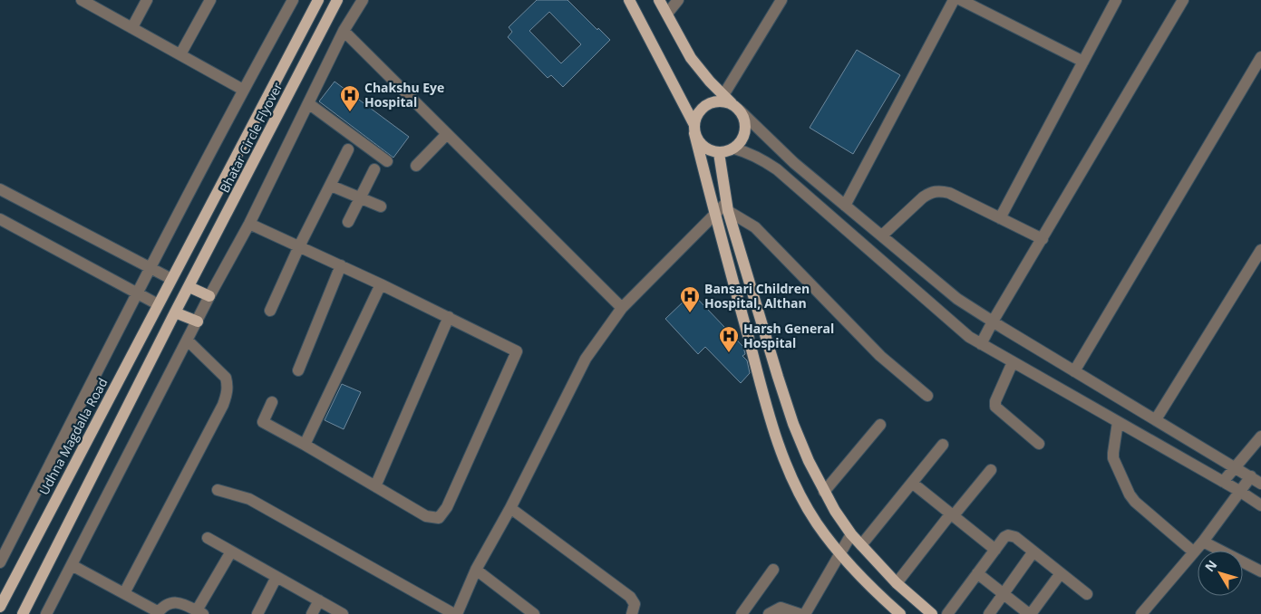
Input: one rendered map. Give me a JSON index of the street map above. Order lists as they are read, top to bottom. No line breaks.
{"streets":{"main road":["Bhatar Circle Flyover","Udhna Magdalla Road"]},"crossings":[["Bhatar Circle Flyover","Udhna Magdalla Road"]],"places":{"hospital":["Chakshu Eye Hospital","Bansari Children Hospital, Althan","Harsh General Hospital"]},"north":"top left"}
